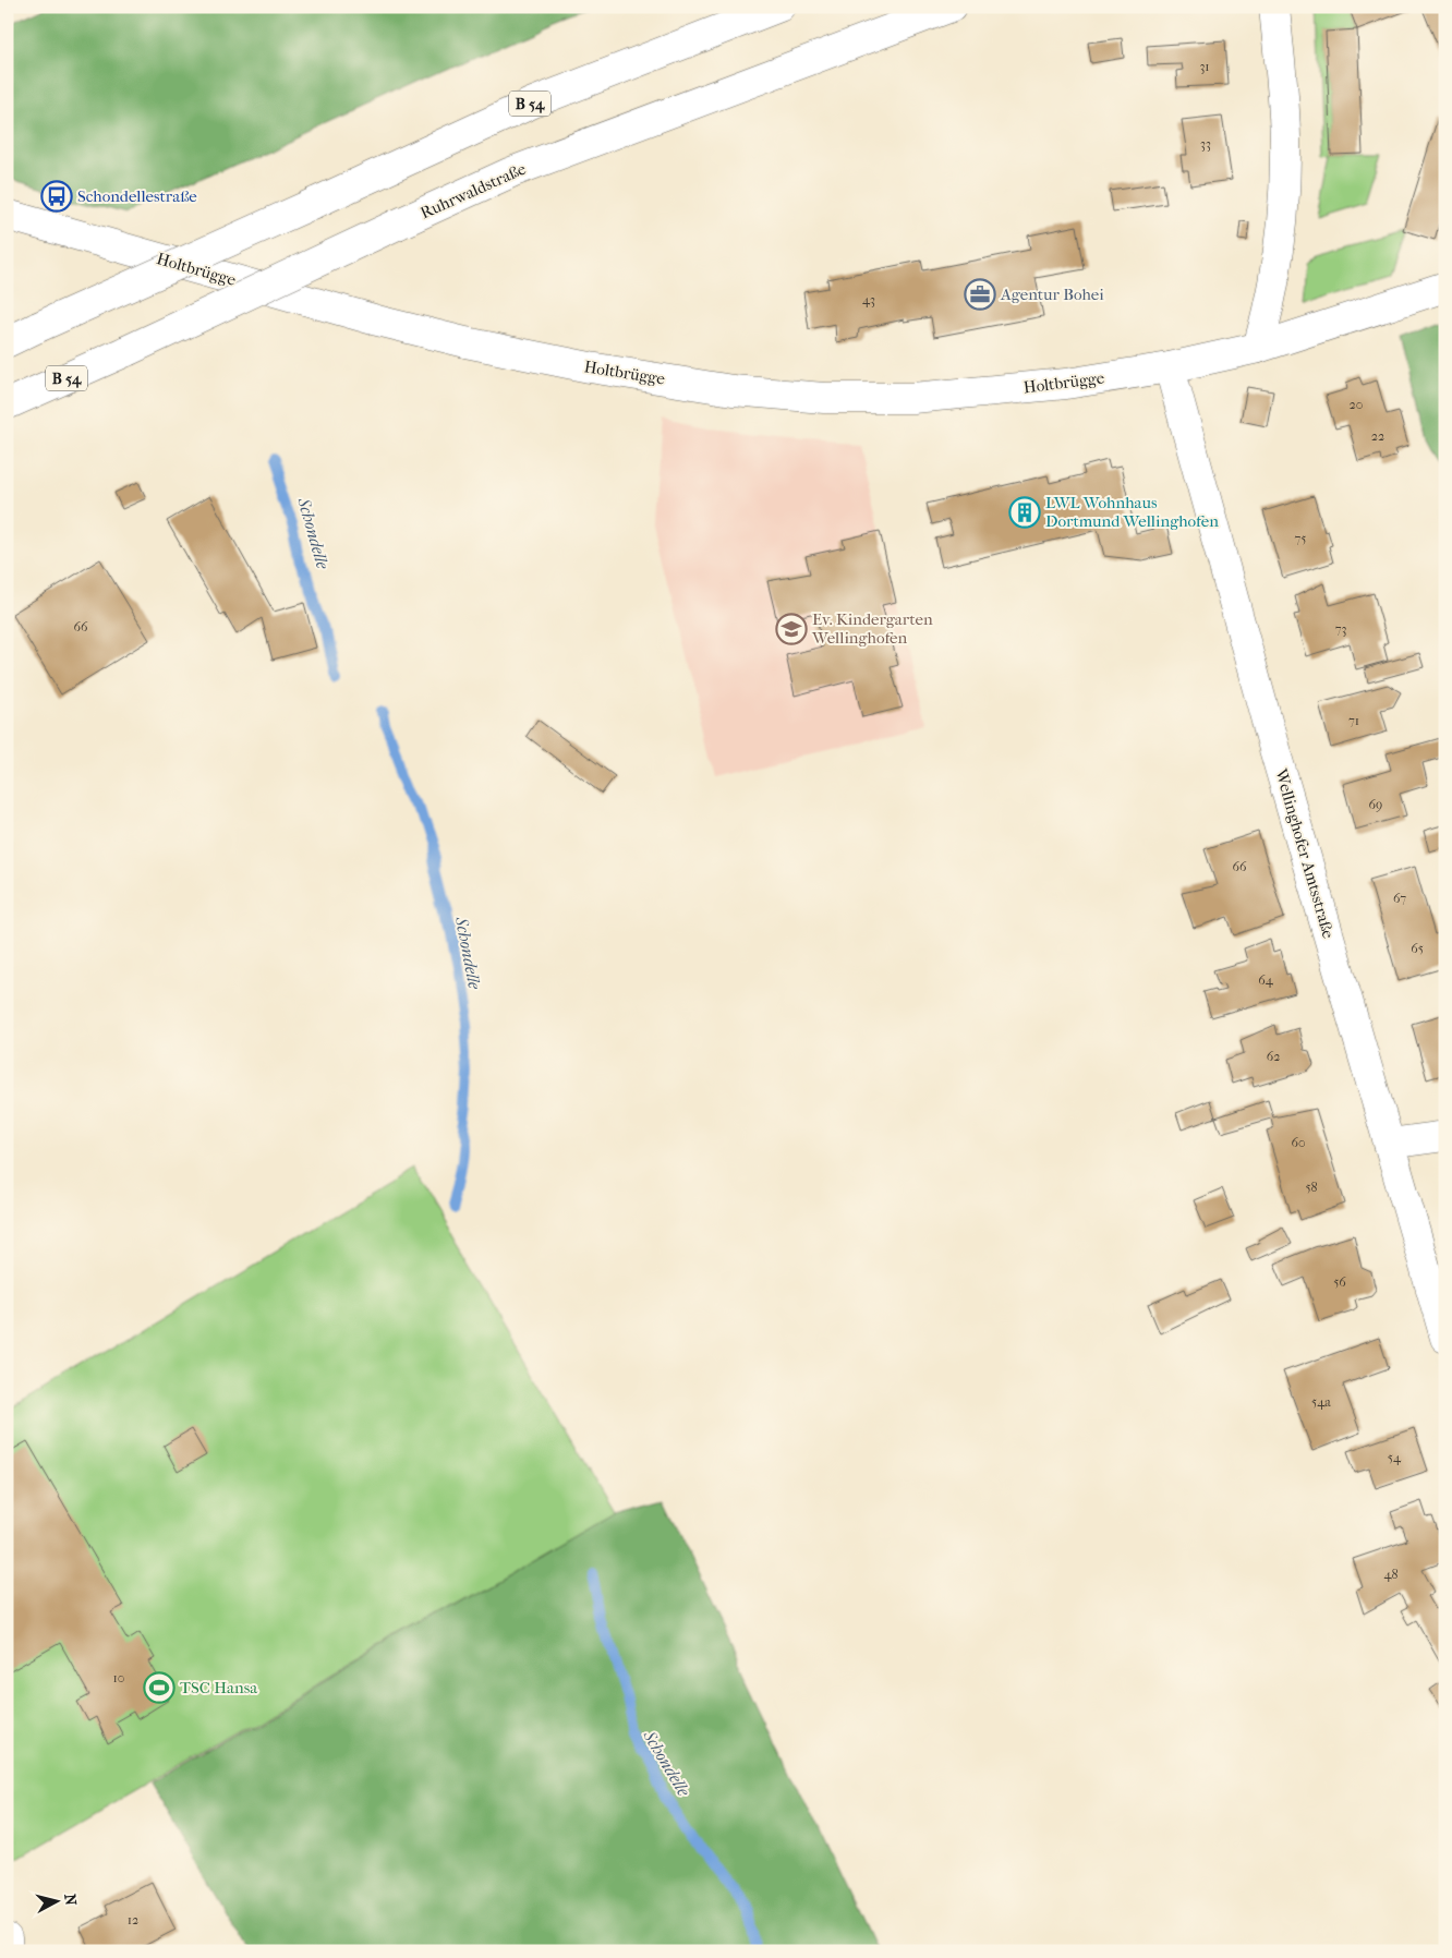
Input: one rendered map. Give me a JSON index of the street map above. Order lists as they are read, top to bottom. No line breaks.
{"streets":{"main road":["B 54","Ruhrwaldstraße","Holtbrügge","Wellinghofer Amtsstraße"]},"crossings":[["Holtbrügge","Wellinghofer Amtsstraße"]],"water":["Schondelle"],"places":{"bus stop":["Schondellestraße"],"office":["Agentur Bohei"],"building":["LWL Wohnhaus Dortmund Wellinghofen"],"school or university":["Ev. Kindergarten Wellinghofen"],"sports":["TSC Hansa"]},"house_numbers":["31","33","43","20","22","75","66","73","71","69","66","67","65","64","62","60","58","56","54a","54","48","10","12"],"north":"right"}
